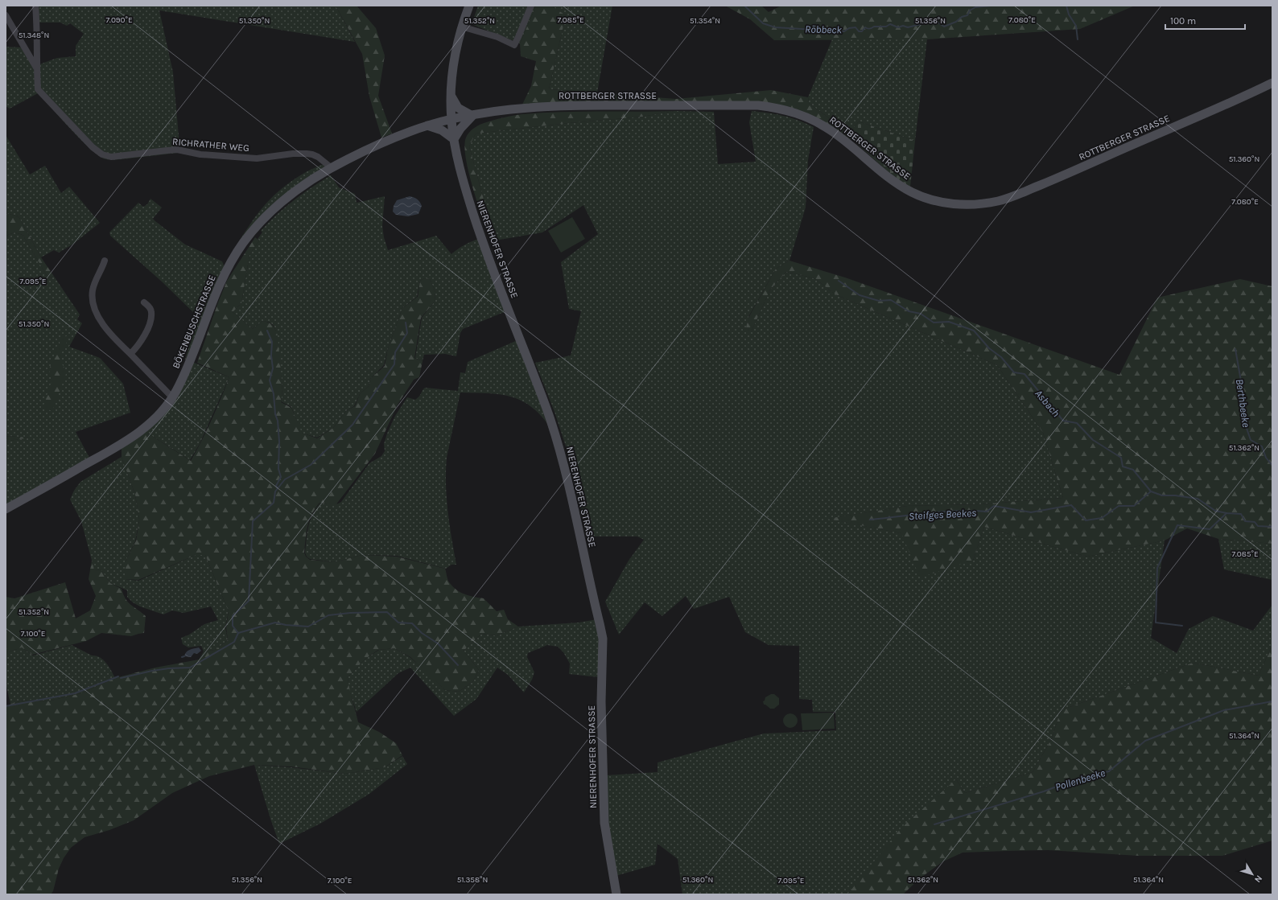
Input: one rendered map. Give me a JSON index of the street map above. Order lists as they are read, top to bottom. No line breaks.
{"streets":{"main road":["ROTTBERGER STRASSE","NIERENHOFER STRASSE","BÖKENBUSCHSTRASSE"],"street":["RICHRATHER WEG"]},"crossings":[["ROTTBERGER STRASSE","NIERENHOFER STRASSE"],["ROTTBERGER STRASSE","BÖKENBUSCHSTRASSE"],["RICHRATHER WEG","BÖKENBUSCHSTRASSE"],["NIERENHOFER STRASSE","BÖKENBUSCHSTRASSE"]],"water":["Röbbeck","Asbach","Berthbeeke","Steifges Beekes","Pollenbeeke"],"scale_bar":"100 m","north":"bottom right","coordinates":["7.090°E","7.085°E","7.080°E","51.350°N","51.352°N","51.354°N","51.356°N","51.348°N","51.360°N","7.095°E","51.362°N","7.100°E","51.364°N","51.358°N"]}
